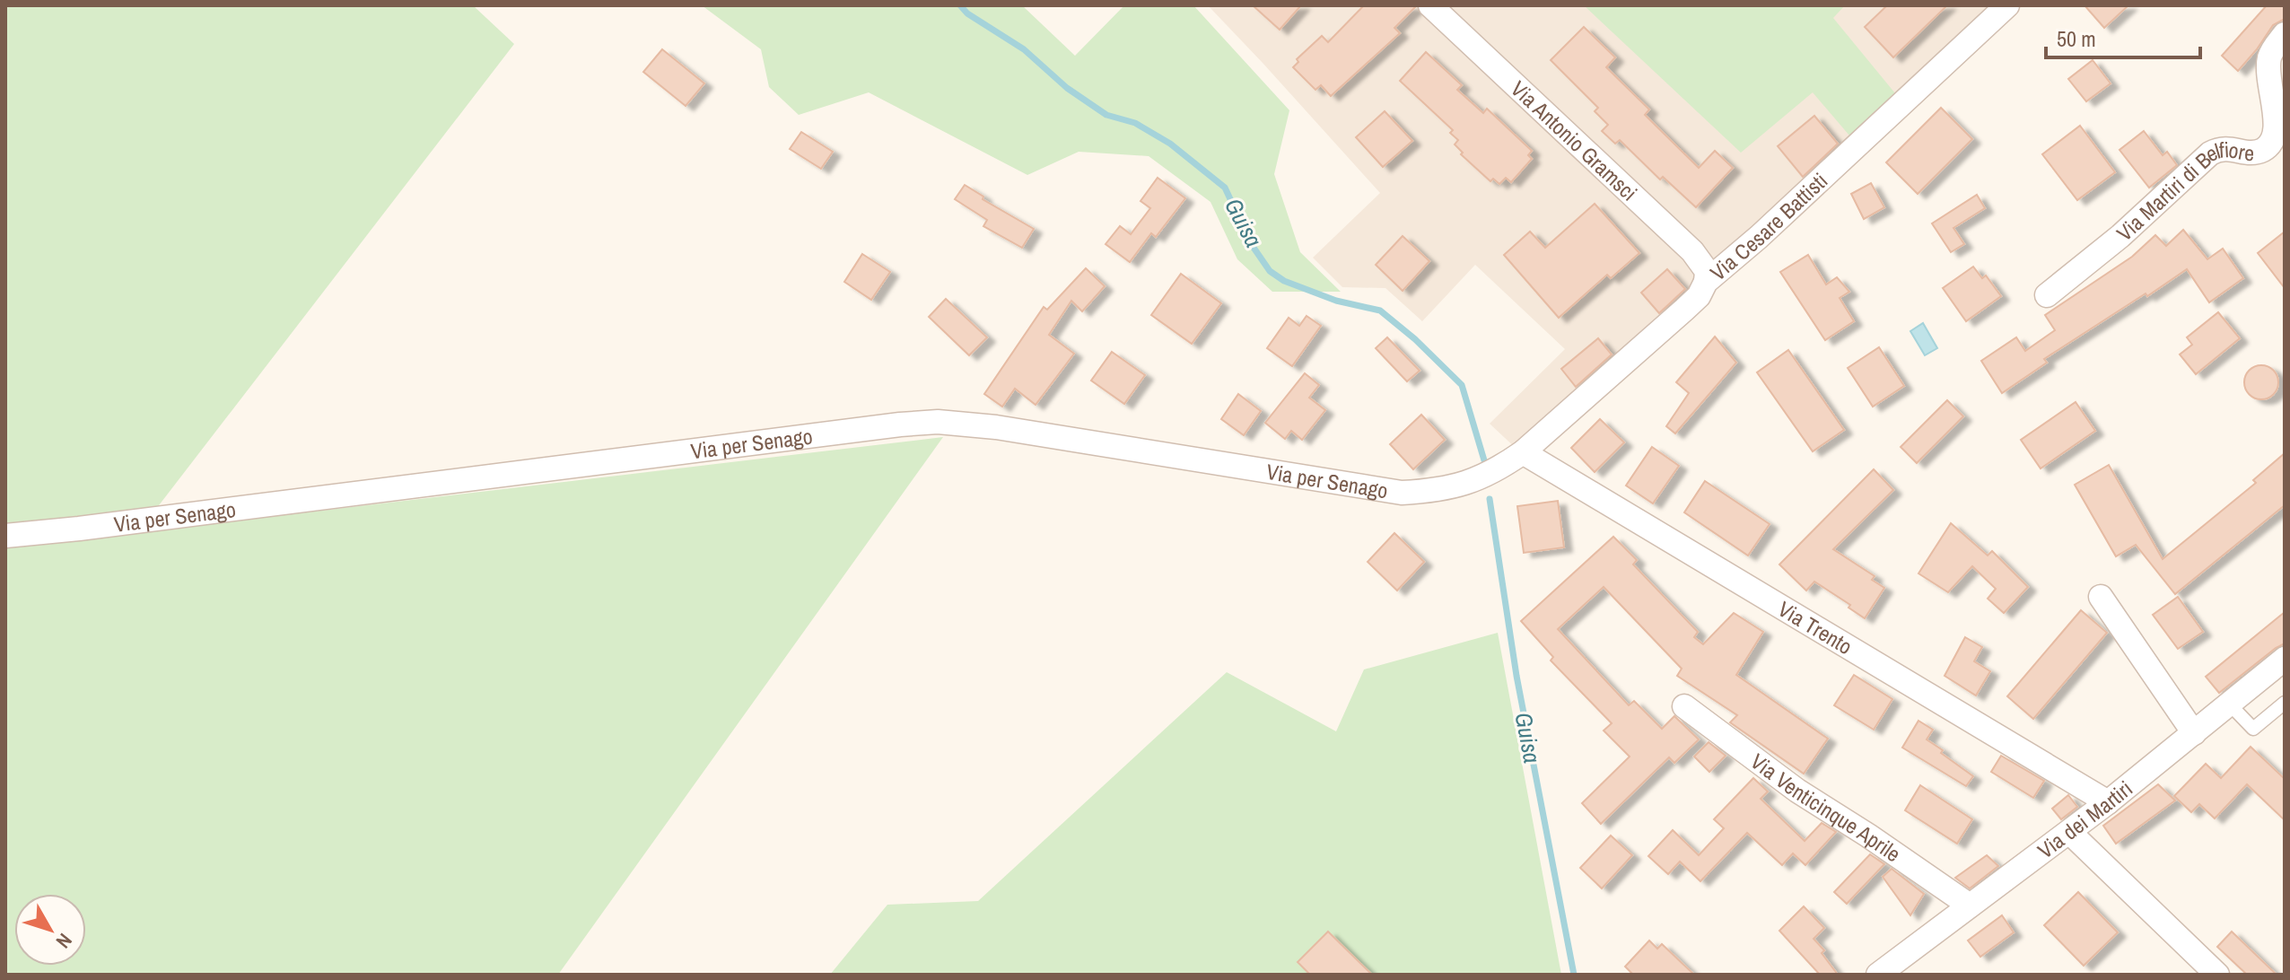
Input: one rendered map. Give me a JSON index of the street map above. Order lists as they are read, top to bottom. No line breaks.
{"streets":{"street":["Via Antonio Gramsci","Via Martiri di Belfiore","Via Cesare Battisti","Via per Senago","Via Trento","Via Venticinque Aprile","Via dei Martiri"]},"crossings":[["Via Antonio Gramsci","Via Cesare Battisti"],["Via Cesare Battisti","Via per Senago"],["Via Cesare Battisti","Via Trento"],["Via Trento","Via dei Martiri"],["Via Venticinque Aprile","Via dei Martiri"]],"water":["Guisa"],"scale_bar":"50 m","north":"bottom right"}
